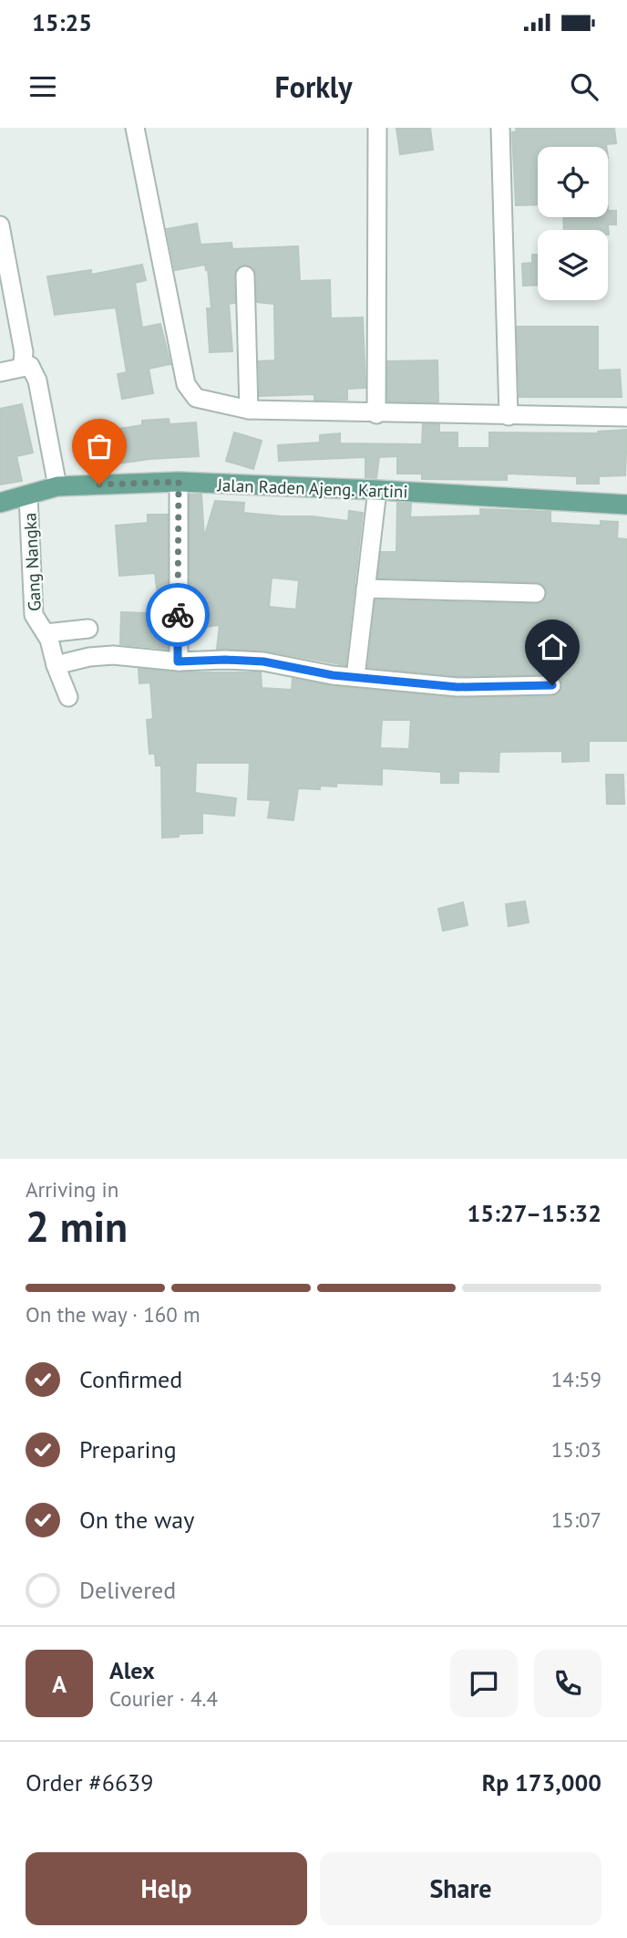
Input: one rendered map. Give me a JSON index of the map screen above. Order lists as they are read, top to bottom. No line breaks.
{"streets":{"main road":["Jalan Raden Ajeng. Kartini"],"street":["Gang Nangka"]},"crossings":[["Jalan Raden Ajeng. Kartini","Gang Nangka"]],"page":{"status":"15:25","header":"Forkly","heading":["2 min","Arriving in","15:27–15:32"],"panel":["Alex","Courier · 4.4","Order #6639","Rp 173,000"],"bar":"On the way · 160 m","list":[["Confirmed","14:59"],["Preparing","15:03"],["On the way","15:07"],"Delivered"],"round":"A","buttons":["Help","Share"]}}
